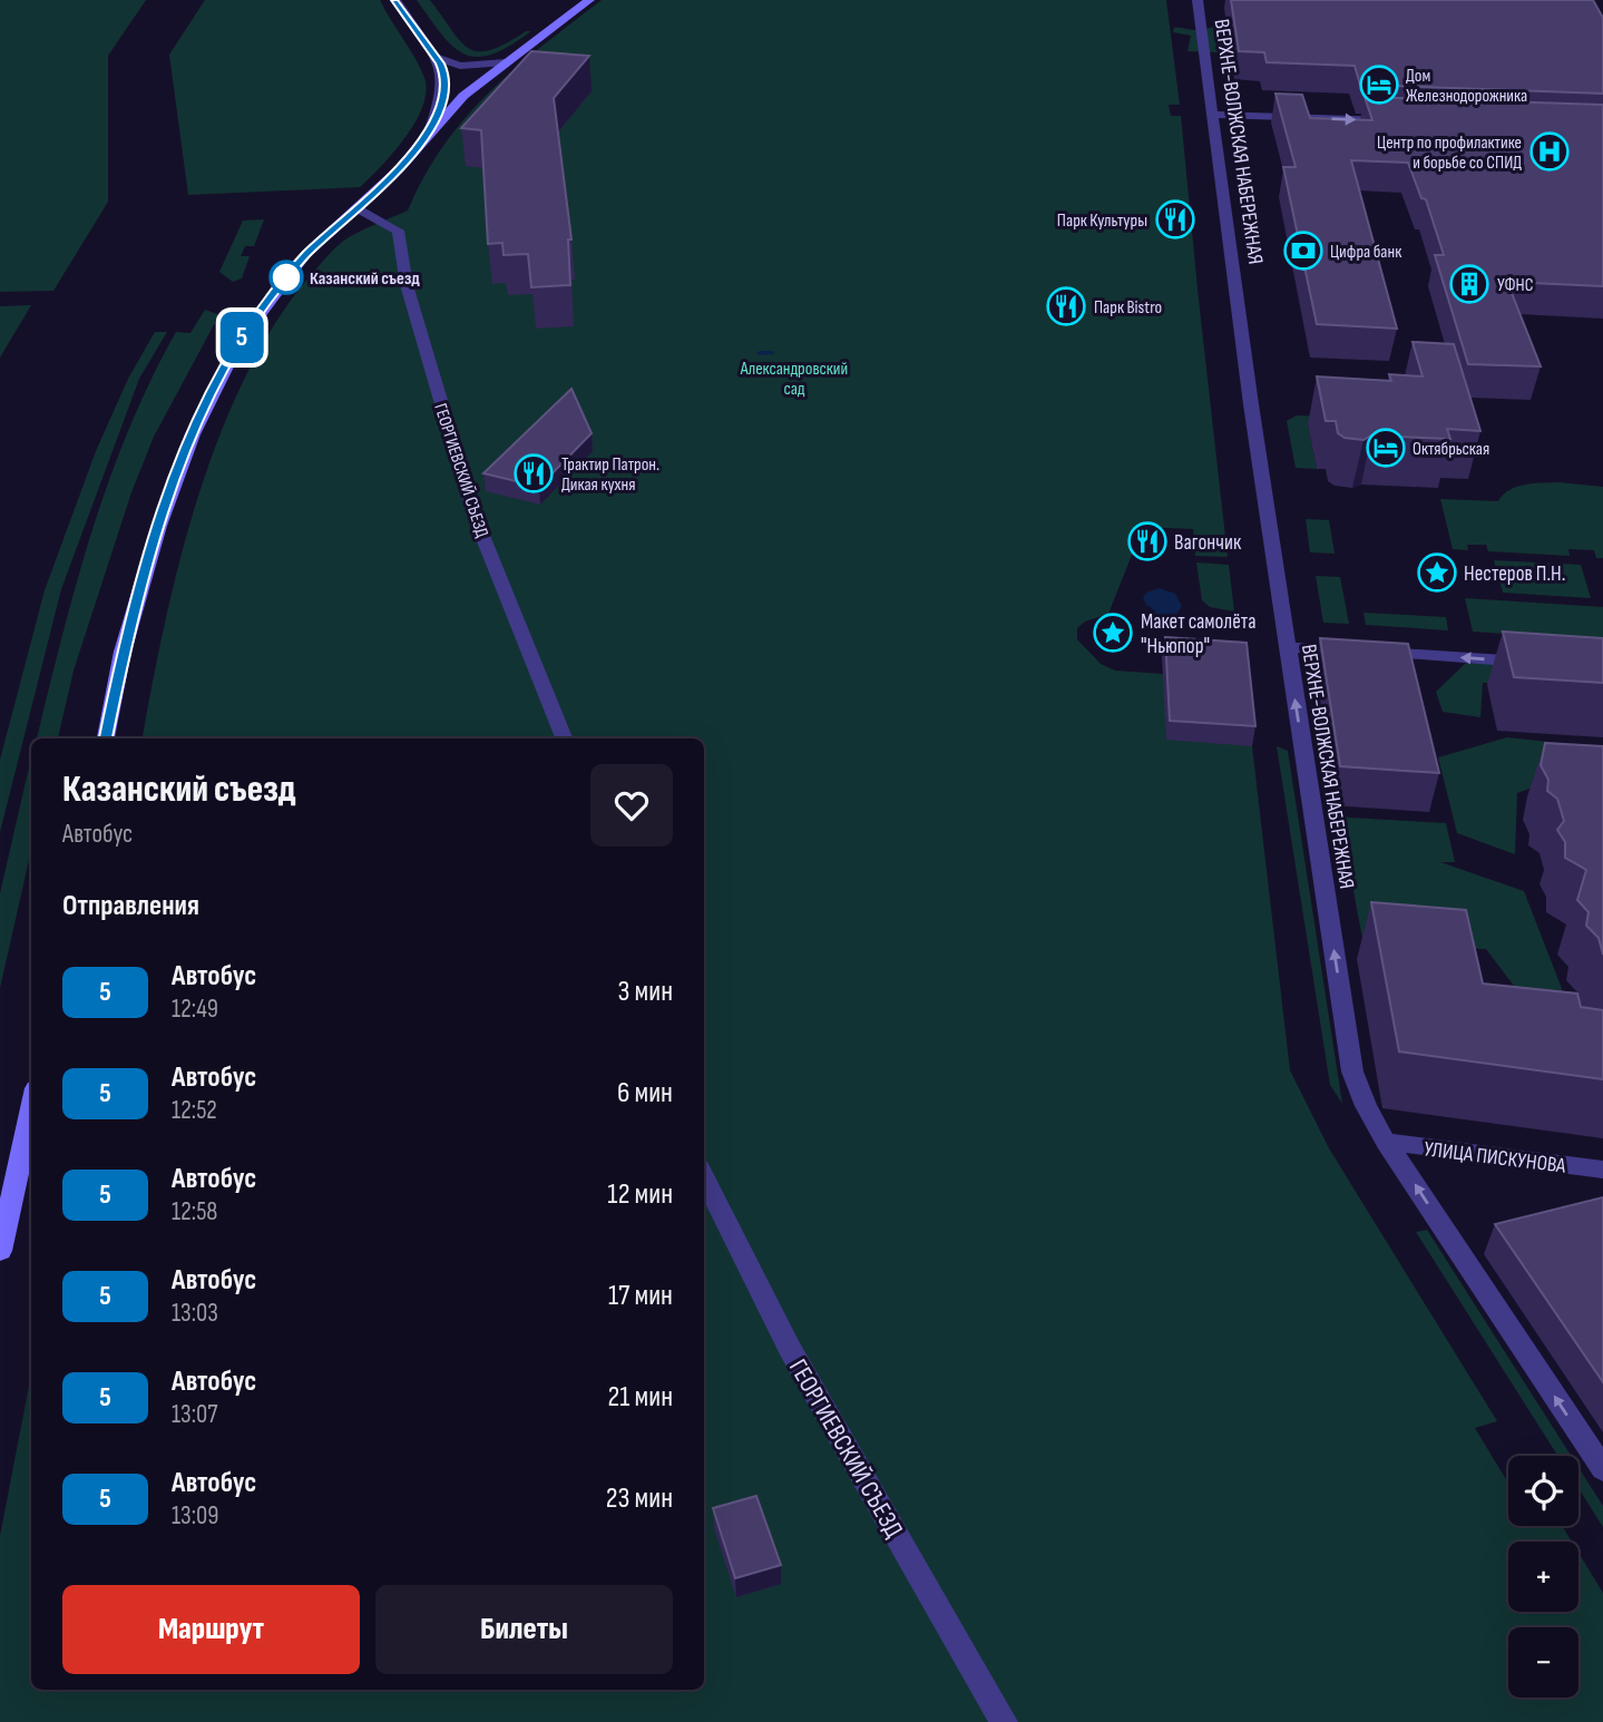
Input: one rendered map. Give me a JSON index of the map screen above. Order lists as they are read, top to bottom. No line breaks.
{"streets":{"street":["ВЕРХНЕ-ВОЛЖСКАЯ НАБЕРЕЖНАЯ","ГЕОРГИЕВСКИЙ СЪЕЗД","УЛИЦА ПИСКУНОВА"]},"crossings":[["ВЕРХНЕ-ВОЛЖСКАЯ НАБЕРЕЖНАЯ","УЛИЦА ПИСКУНОВА"]],"one_way":["ВЕРХНЕ-ВОЛЖСКАЯ НАБЕРЕЖНАЯ"],"parks":["Александровский сад"],"places":{"hotel":["Дом Железнодорожника","Октябрьская"],"hospital":["Центр по профилактике и борьбе со СПИД"],"restaurant":["Парк Культуры","Парк Bistro","Трактир Патрон. Дикая кухня","Вагончик"],"bank":["Цифра банк"],"other":["Казанский съезд"],"building":["УФНС"],"place":["Нестеров П.Н.","Макет самолёта \"Ньюпор\""]},"lines":["bus line 5"],"page":{"on_map":"5","heading":[["Казанский съезд","Автобус"],"Отправления"],"list":[{"mark":"5","name":"Автобус","note":"12:49","value":"3 мин"},{"mark":"5","name":"Автобус","note":"12:52","value":"6 мин"},{"mark":"5","name":"Автобус","note":"12:58","value":"12 мин"},{"mark":"5","name":"Автобус","note":"13:03","value":"17 мин"},{"mark":"5","name":"Автобус","note":"13:07","value":"21 мин"},{"mark":"5","name":"Автобус","note":"13:09","value":"23 мин"}],"map_buttons":["+","−"],"buttons":["Маршрут","Билеты"]}}
